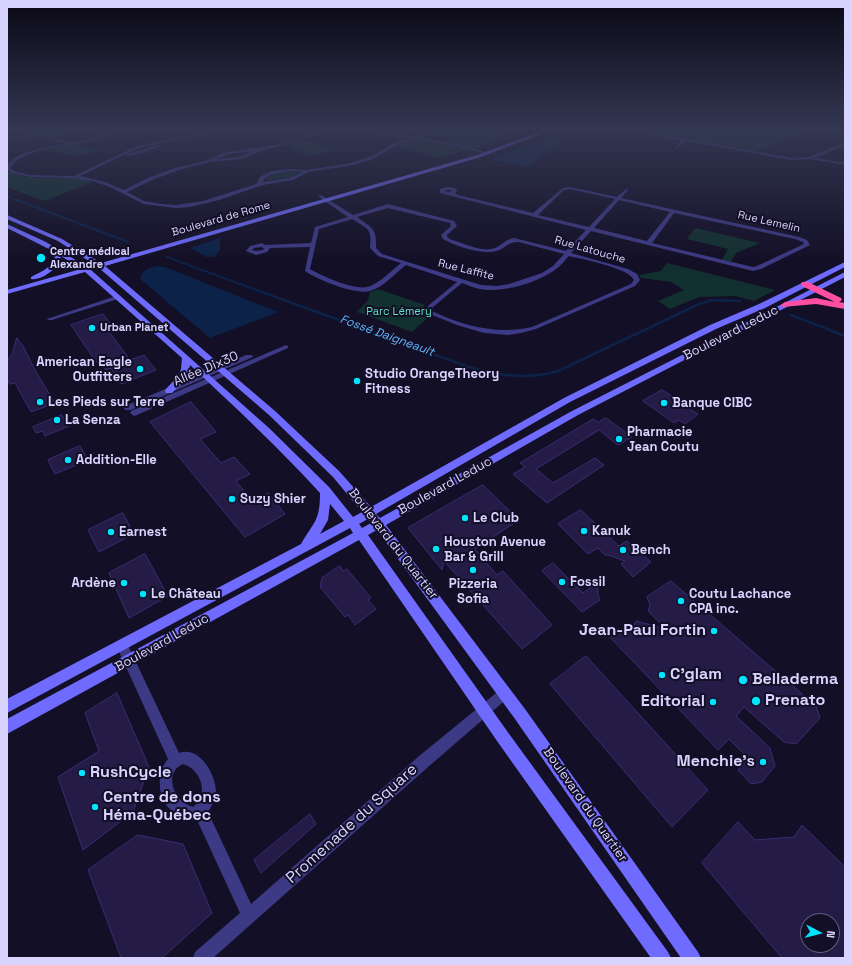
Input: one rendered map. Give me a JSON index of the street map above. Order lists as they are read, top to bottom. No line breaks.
{"streets":{"main road":["Boulevard de Rome","Boulevard Leduc","Boulevard du Quartier"],"street":["Rue Lemelin","Rue Latouche","Rue Laffite","Allée Dix30","Promenade du Square"]},"crossings":[["Boulevard de Rome","Rue Laffite"],["Boulevard de Rome","Boulevard du Quartier"],["Rue Lemelin","Rue Laffite"],["Rue Latouche","Rue Laffite"],["Boulevard Leduc","Boulevard du Quartier"],["Allée Dix30","Boulevard du Quartier"],["Boulevard du Quartier","Promenade du Square"]],"water":["Fossé Daigneault"],"parks":["Parc Lémery"],"places":["Centre médical Alexandre","Urban Planet","American Eagle Outfitters","Studio OrangeTheory Fitness","Les Pieds sur Terre","Banque CIBC","La Senza","Pharmacie Jean Coutu","Addition-Elle","Suzy Shier","Le Club","Kanuk","Earnest","Houston Avenue Bar & Grill","Bench","Pizzeria Sofia","Fossil","Ardène","Le Château","Coutu Lachance CPA inc.","Jean-Paul Fortin","C'glam","Belladerma","Prenato","Editorial","Menchie's","RushCycle","Centre de dons Héma-Québec"],"north":"right"}
